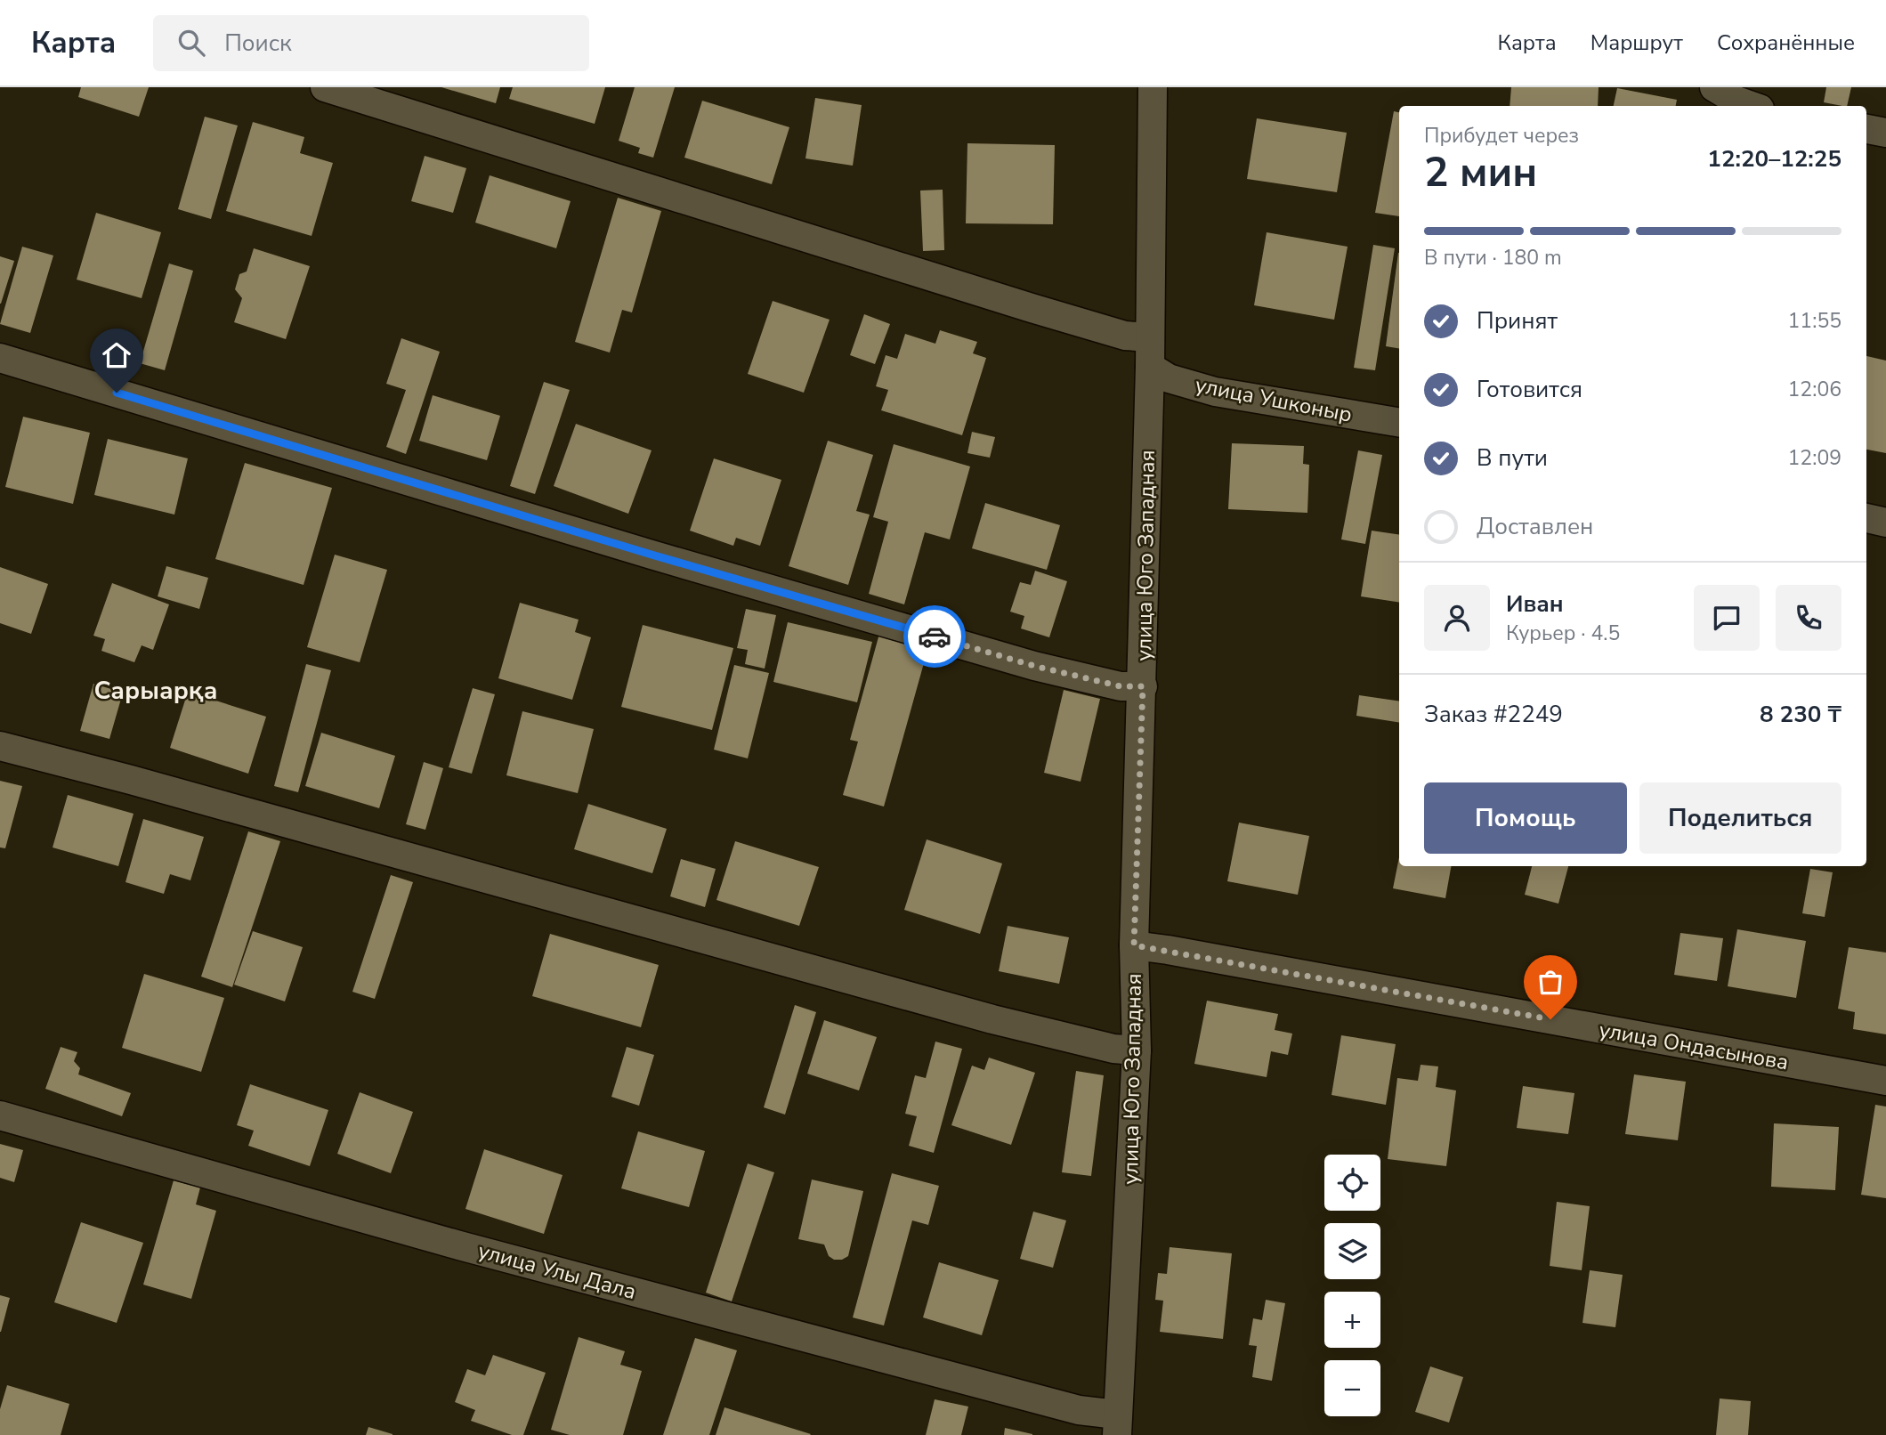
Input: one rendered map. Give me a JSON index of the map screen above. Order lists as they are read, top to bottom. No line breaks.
{"streets":{"street":["улица Ушконыр","улица Юго Западная","улица Ондасынова","улица Улы Дала"]},"crossings":[["улица Ушконыр","улица Юго Западная"],["улица Юго Западная","улица Ондасынова"],["улица Юго Западная","улица Улы Дала"]],"districts":["Сарыарқа"],"page":{"header":"Карта","search":"Поиск","nav":["Карта","Маршрут","Сохранённые"],"heading":["2 мин","Прибудет через","12:20–12:25"],"panel":["Иван","Курьер · 4.5","Заказ #2249","8 230 ₸"],"bar":"В пути · 180 m","list":[["Принят","11:55"],["Готовится","12:06"],["В пути","12:09"],"Доставлен"],"buttons":["Помощь","Поделиться"],"map_buttons":["+","−"]}}
